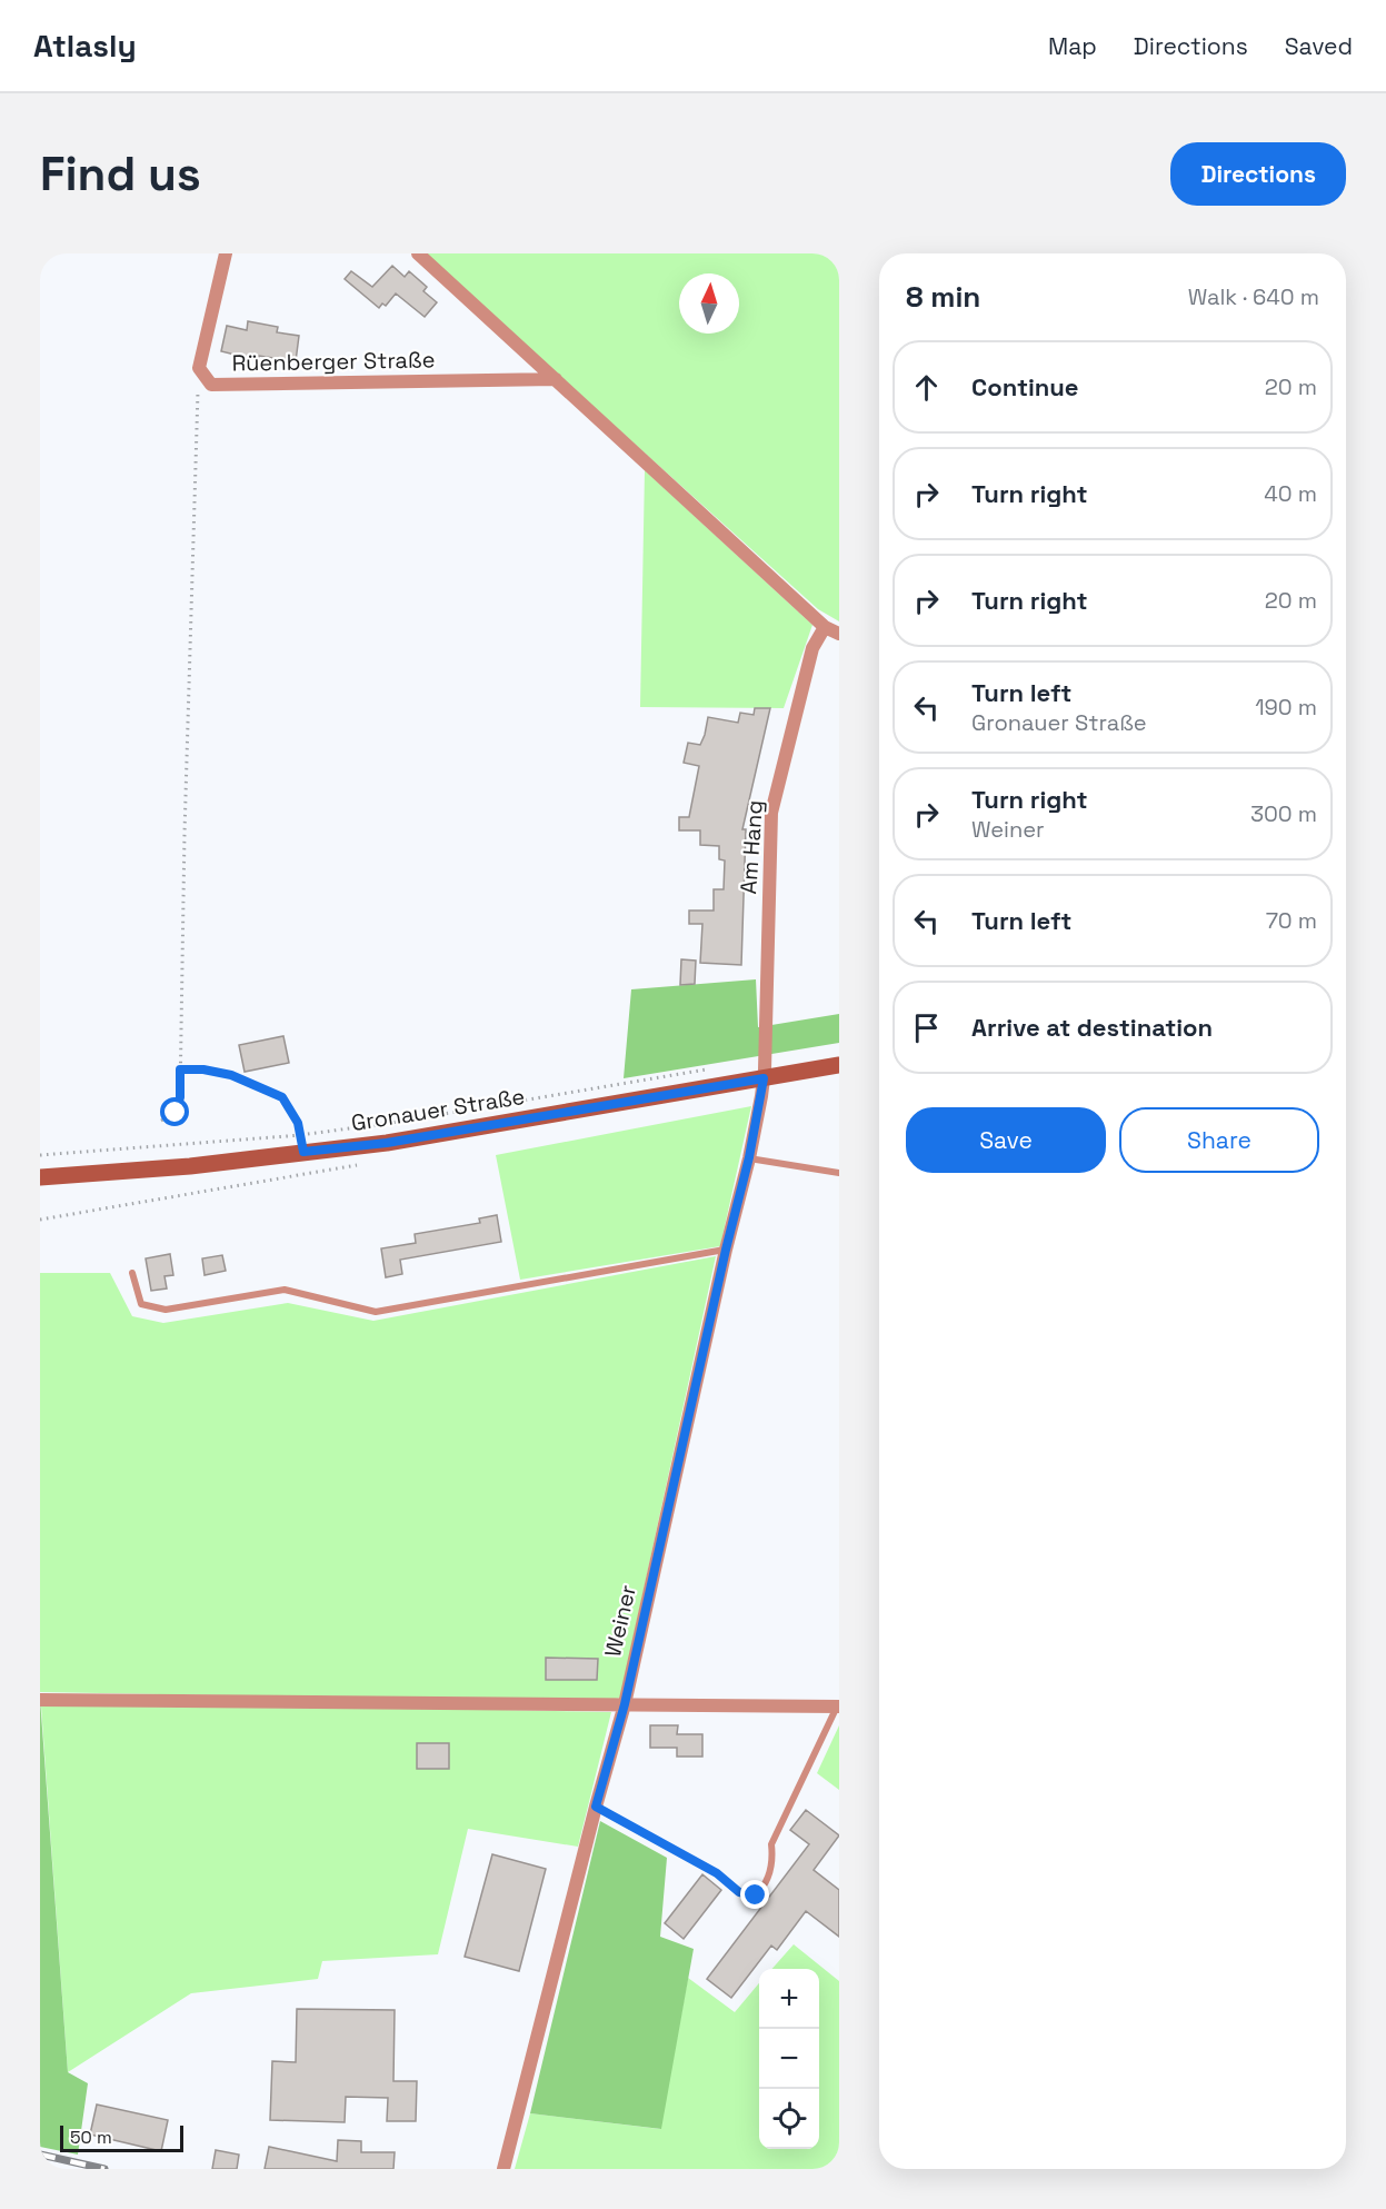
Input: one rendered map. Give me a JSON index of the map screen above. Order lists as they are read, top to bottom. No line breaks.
{"streets":{"main road":["Gronauer Straße"],"street":["Rüenberger Straße","Am Hang","Weiner"]},"crossings":[["Am Hang","Gronauer Straße"],["Am Hang","Weiner"],["Gronauer Straße","Weiner"]],"scale_bar":"50 m","north":"top","page":{"header":"Atlasly","nav":["Map","Directions","Saved"],"buttons":["Directions",["Save","Share"]],"title":"Find us","heading":["8 min","Walk · 640 m"],"list":[["Continue","20 m"],["Turn right","40 m"],["Turn right","20 m"],["Turn left","Gronauer Straße","190 m"],["Turn right","Weiner","300 m"],["Turn left","70 m"],"Arrive at destination"],"map_buttons":["+","−"],"scale":"50 m"}}
